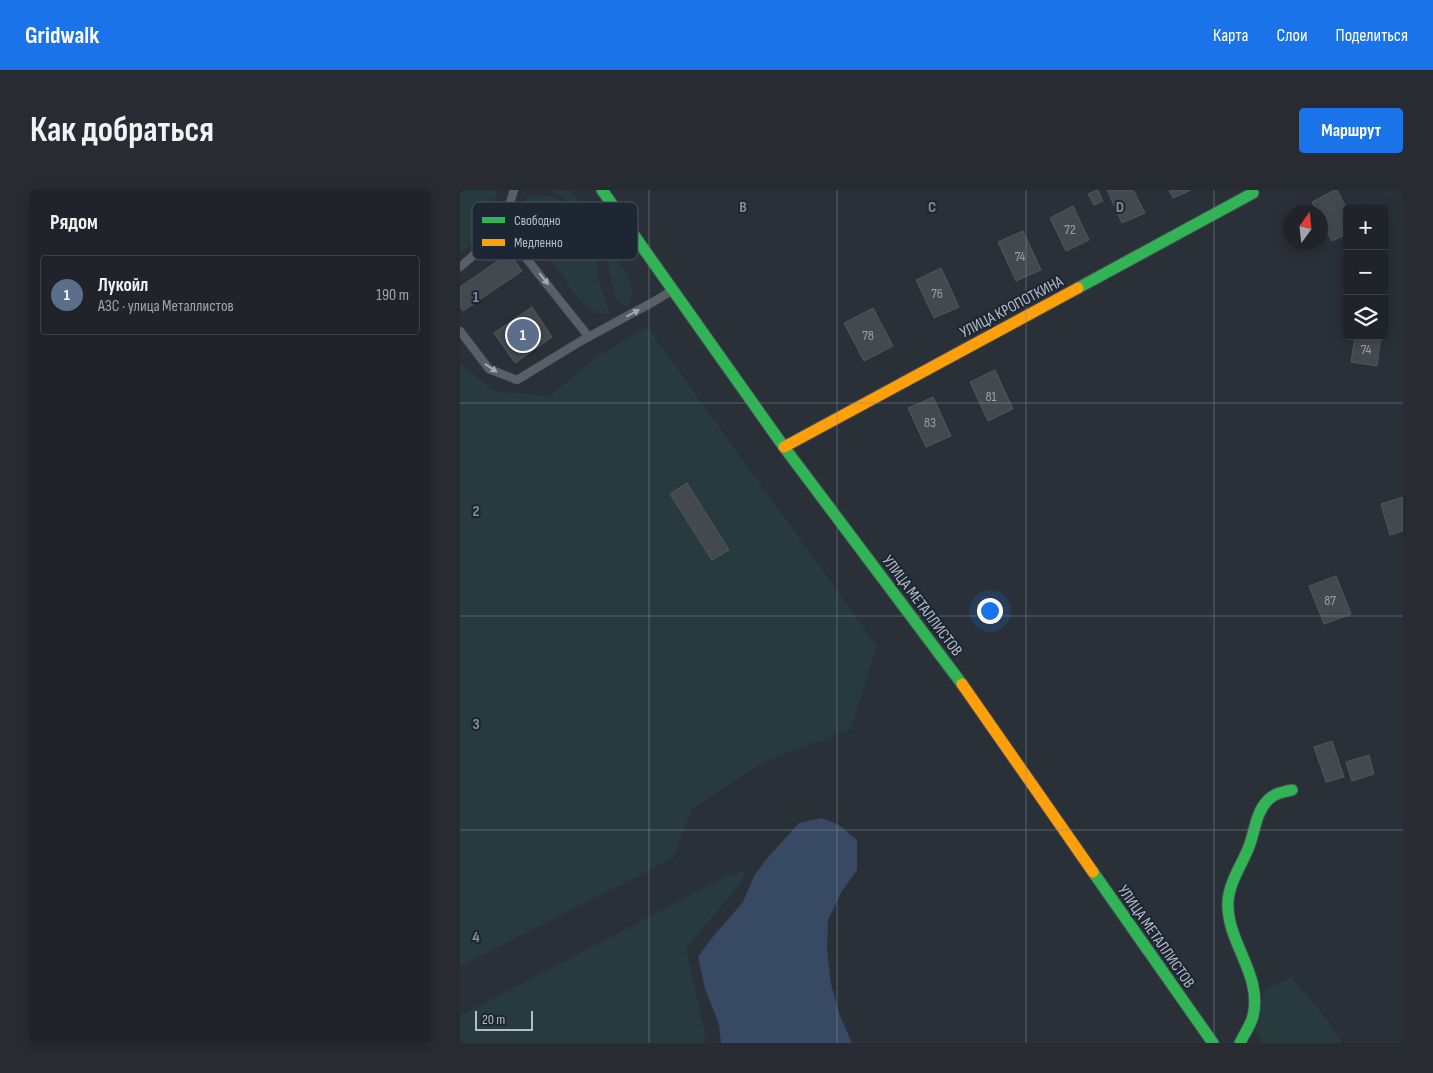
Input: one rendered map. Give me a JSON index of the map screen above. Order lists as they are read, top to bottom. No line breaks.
{"streets":{"main road":["УЛИЦА КРОПОТКИНА","УЛИЦА МЕТАЛЛИСТОВ"]},"crossings":[["УЛИЦА КРОПОТКИНА","УЛИЦА МЕТАЛЛИСТОВ"]],"house_numbers":["72","74","76","78","74","81","83","87"],"legend":["Свободно","Медленно"],"scale_bar":"20 m","north":"top","page":{"header":"Gridwalk","nav":["Карта","Слои","Поделиться"],"buttons":"Маршрут","title":"Как добраться","heading":"Рядом","map_buttons":["+","−"],"list":[{"mark":"1","name":"Лукойл","note":"АЗС · улица Металлистов","value":"190 m"}],"pins":"1","scale":"20 m"},"grid":{"columns":["B","C","D"],"rows":["1","2","3","4"]}}
